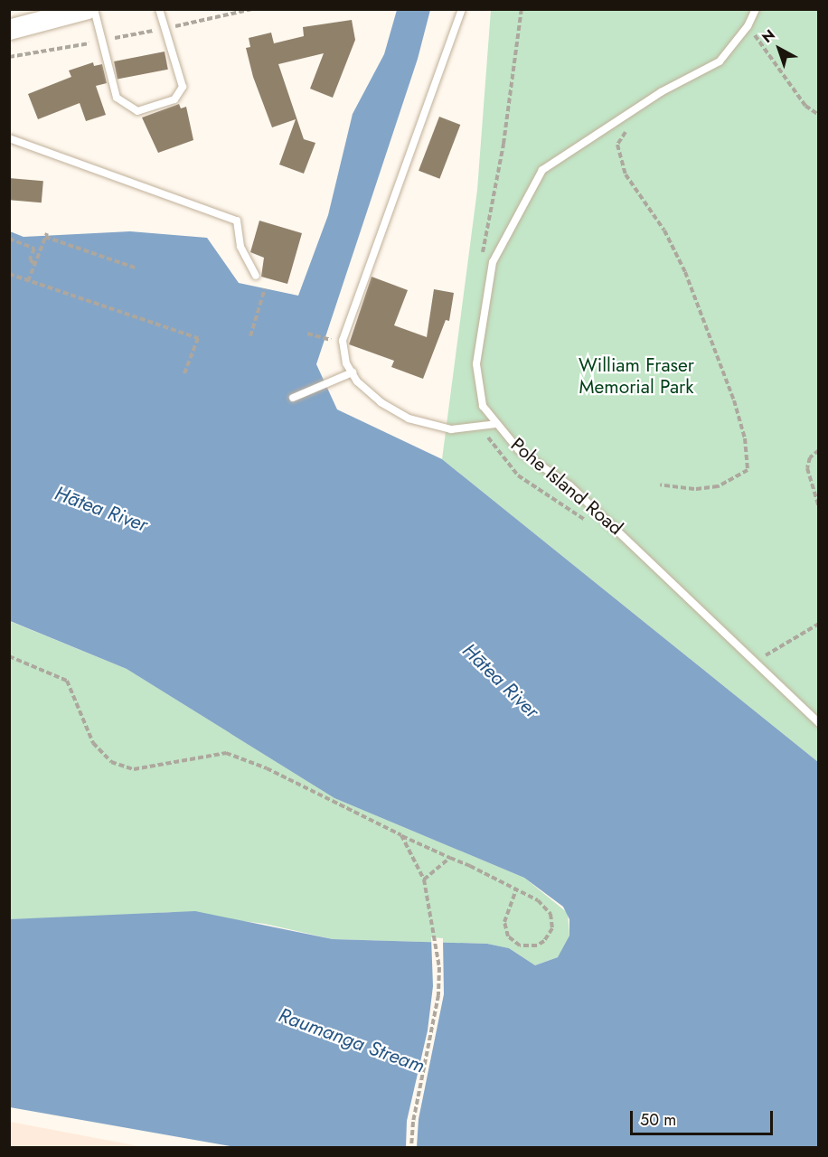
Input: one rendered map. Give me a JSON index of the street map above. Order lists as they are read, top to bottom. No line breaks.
{"streets":{"lane":["Pohe Island Road"]},"water":["Hātea River","Raumanga Stream"],"parks":["William Fraser Memorial Park"],"scale_bar":"50 m","north":"top left"}
